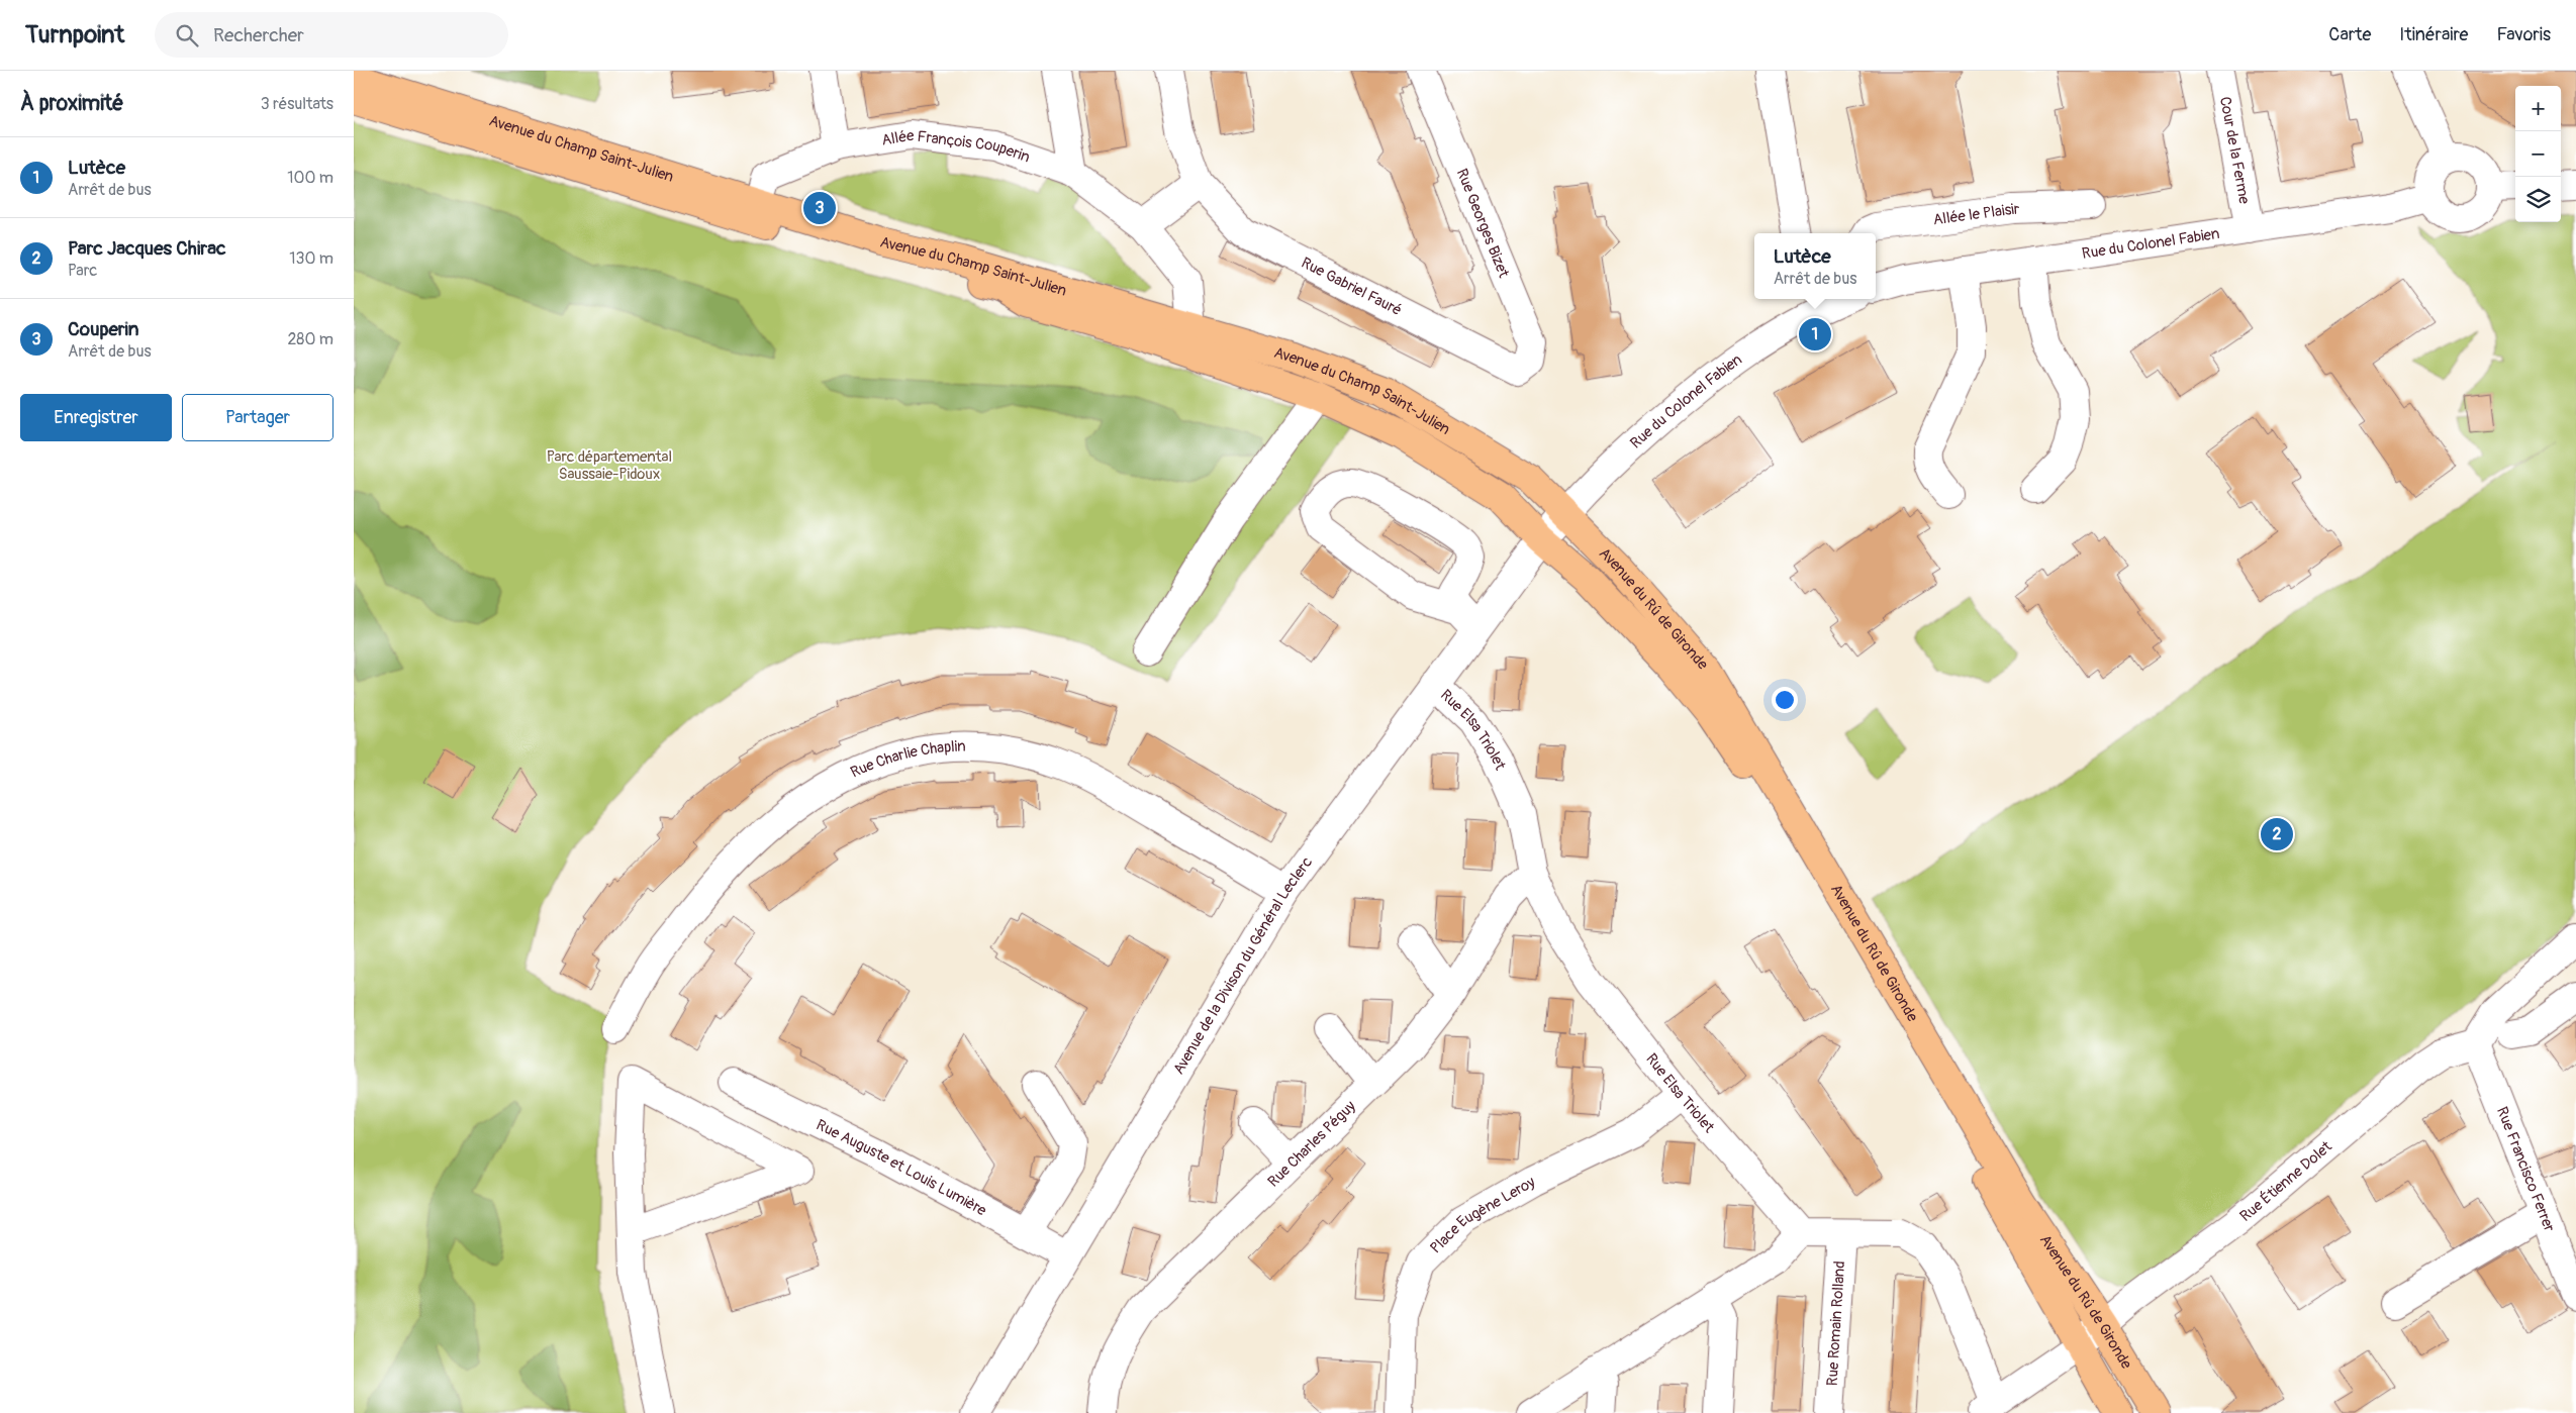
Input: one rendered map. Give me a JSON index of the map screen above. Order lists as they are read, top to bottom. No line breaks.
{"streets":{"main road":["Avenue du Champ Saint-Julien","Avenue du Rû de Gironde"],"street":["Cour de la Ferme","Allée François Couperin","Allée le Plaisir","Rue Georges Bizet","Rue du Colonel Fabien","Rue Gabriel Fauré","Rue Elsa Triolet","Rue Charlie Chaplin","Avenue de la Divison du Général Leclerc","Rue Charles Péguy","Rue Auguste et Louis Lumière","Rue Francisco Ferrer","Rue Étienne Dolet","Place Eugène Leroy","Rue Romain Rolland"]},"crossings":[["Avenue du Champ Saint-Julien","Allée François Couperin"],["Avenue du Champ Saint-Julien","Rue du Colonel Fabien"],["Avenue du Champ Saint-Julien","Avenue du Rû de Gironde"],["Avenue du Champ Saint-Julien","Avenue de la Divison du Général Leclerc"],["Cour de la Ferme","Rue du Colonel Fabien"],["Rue Georges Bizet","Rue Gabriel Fauré"],["Rue du Colonel Fabien","Avenue du Rû de Gironde"],["Rue du Colonel Fabien","Avenue de la Divison du Général Leclerc"],["Avenue du Rû de Gironde","Avenue de la Divison du Général Leclerc"],["Avenue du Rû de Gironde","Rue Étienne Dolet"],["Rue Elsa Triolet","Avenue de la Divison du Général Leclerc"],["Rue Elsa Triolet","Rue Charles Péguy"],["Rue Elsa Triolet","Place Eugène Leroy"],["Rue Charlie Chaplin","Avenue de la Divison du Général Leclerc"],["Avenue de la Divison du Général Leclerc","Rue Auguste et Louis Lumière"],["Rue Francisco Ferrer","Rue Étienne Dolet"]],"parks":["Parc départemental Saussaie-Pidoux"],"page":{"header":"Turnpoint","search":"Rechercher","nav":["Carte","Itinéraire","Favoris"],"heading":["À proximité","3 résultats"],"map_buttons":["+","−"],"list":[{"mark":"1","name":"Lutèce","note":"Arrêt de bus","value":"100 m"},{"mark":"2","name":"Parc Jacques Chirac","note":"Parc","value":"130 m"},{"mark":"3","name":"Couperin","note":"Arrêt de bus","value":"280 m"}],"pins":["3","1","2"],"popup":["Lutèce","Arrêt de bus"],"buttons":["Enregistrer","Partager"]}}
